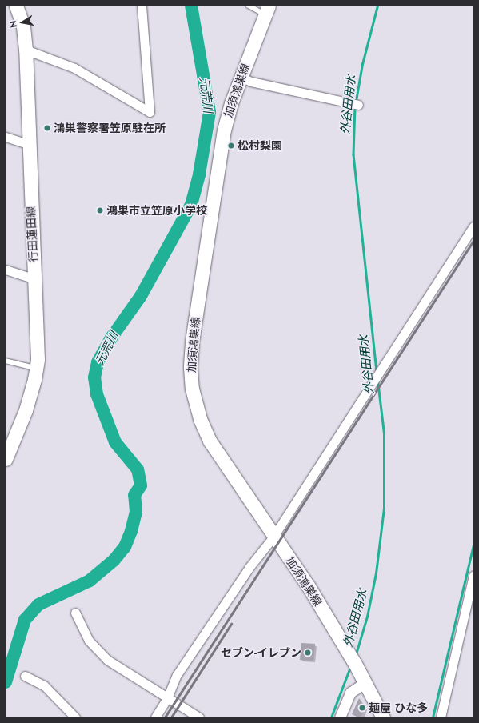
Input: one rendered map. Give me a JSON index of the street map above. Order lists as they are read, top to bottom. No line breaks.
{"streets":{"main road":["加須鴻巣線","行田蓮田線"]},"water":["元荒川","外谷田用水"],"places":["鴻巣警察署笠原駐在所","松村梨園","鴻巣市立笠原小学校","セブン-イレブン","麺屋 ひな多"],"north":"left"}
